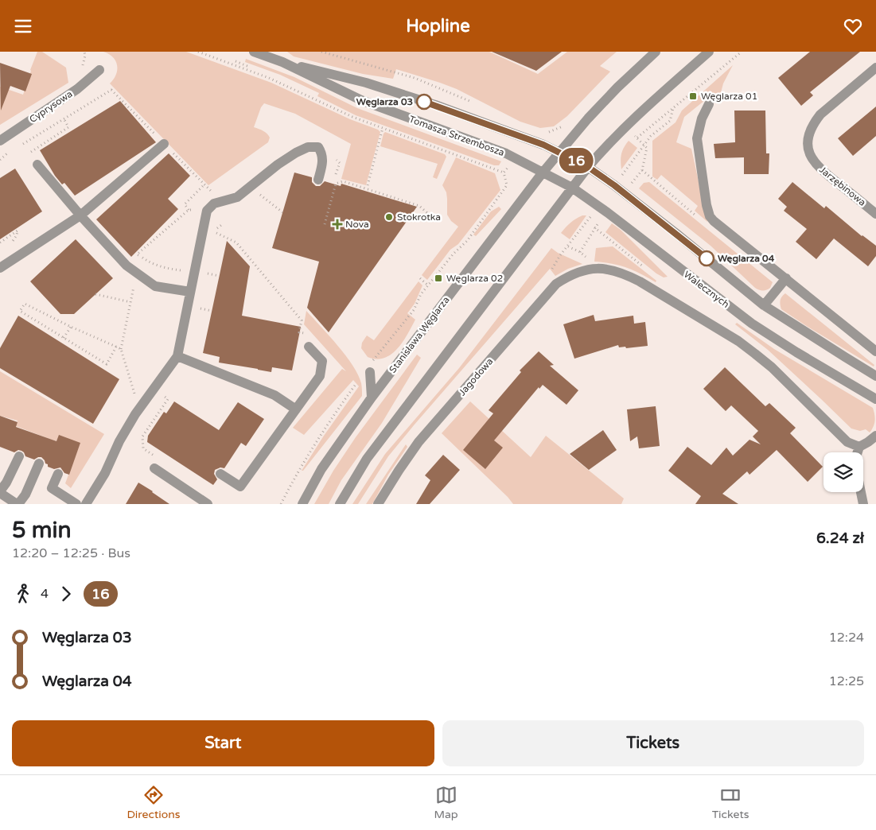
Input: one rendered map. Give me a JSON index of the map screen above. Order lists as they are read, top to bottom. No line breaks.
{"streets":{"street":["Cyprysowa","Tomasza Strzembosza","Jarzębinowa","Walecznych","Stanisława Węglarza","Jagodowa"]},"crossings":[["Tomasza Strzembosza","Walecznych"],["Tomasza Strzembosza","Stanisława Węglarza"],["Walecznych","Stanisława Węglarza"]],"places":{"transit":["Węglarza 01","Węglarza 02"],"other":["Węglarza 03","Stokrotka","Węglarza 04"],"health":["Nova"]},"lines":["bus line 16"],"page":{"header":"Hopline","on_map":"16","heading":["5 min","12:20 – 12:25 · Bus","6.24 zł"],"legs":["4","16"],"list":[{"name":"Węglarza 03","value":"12:24"},{"name":"Węglarza 04","value":"12:25"}],"buttons":["Start","Tickets"],"tabs":["Directions","Map","Tickets"]}}
